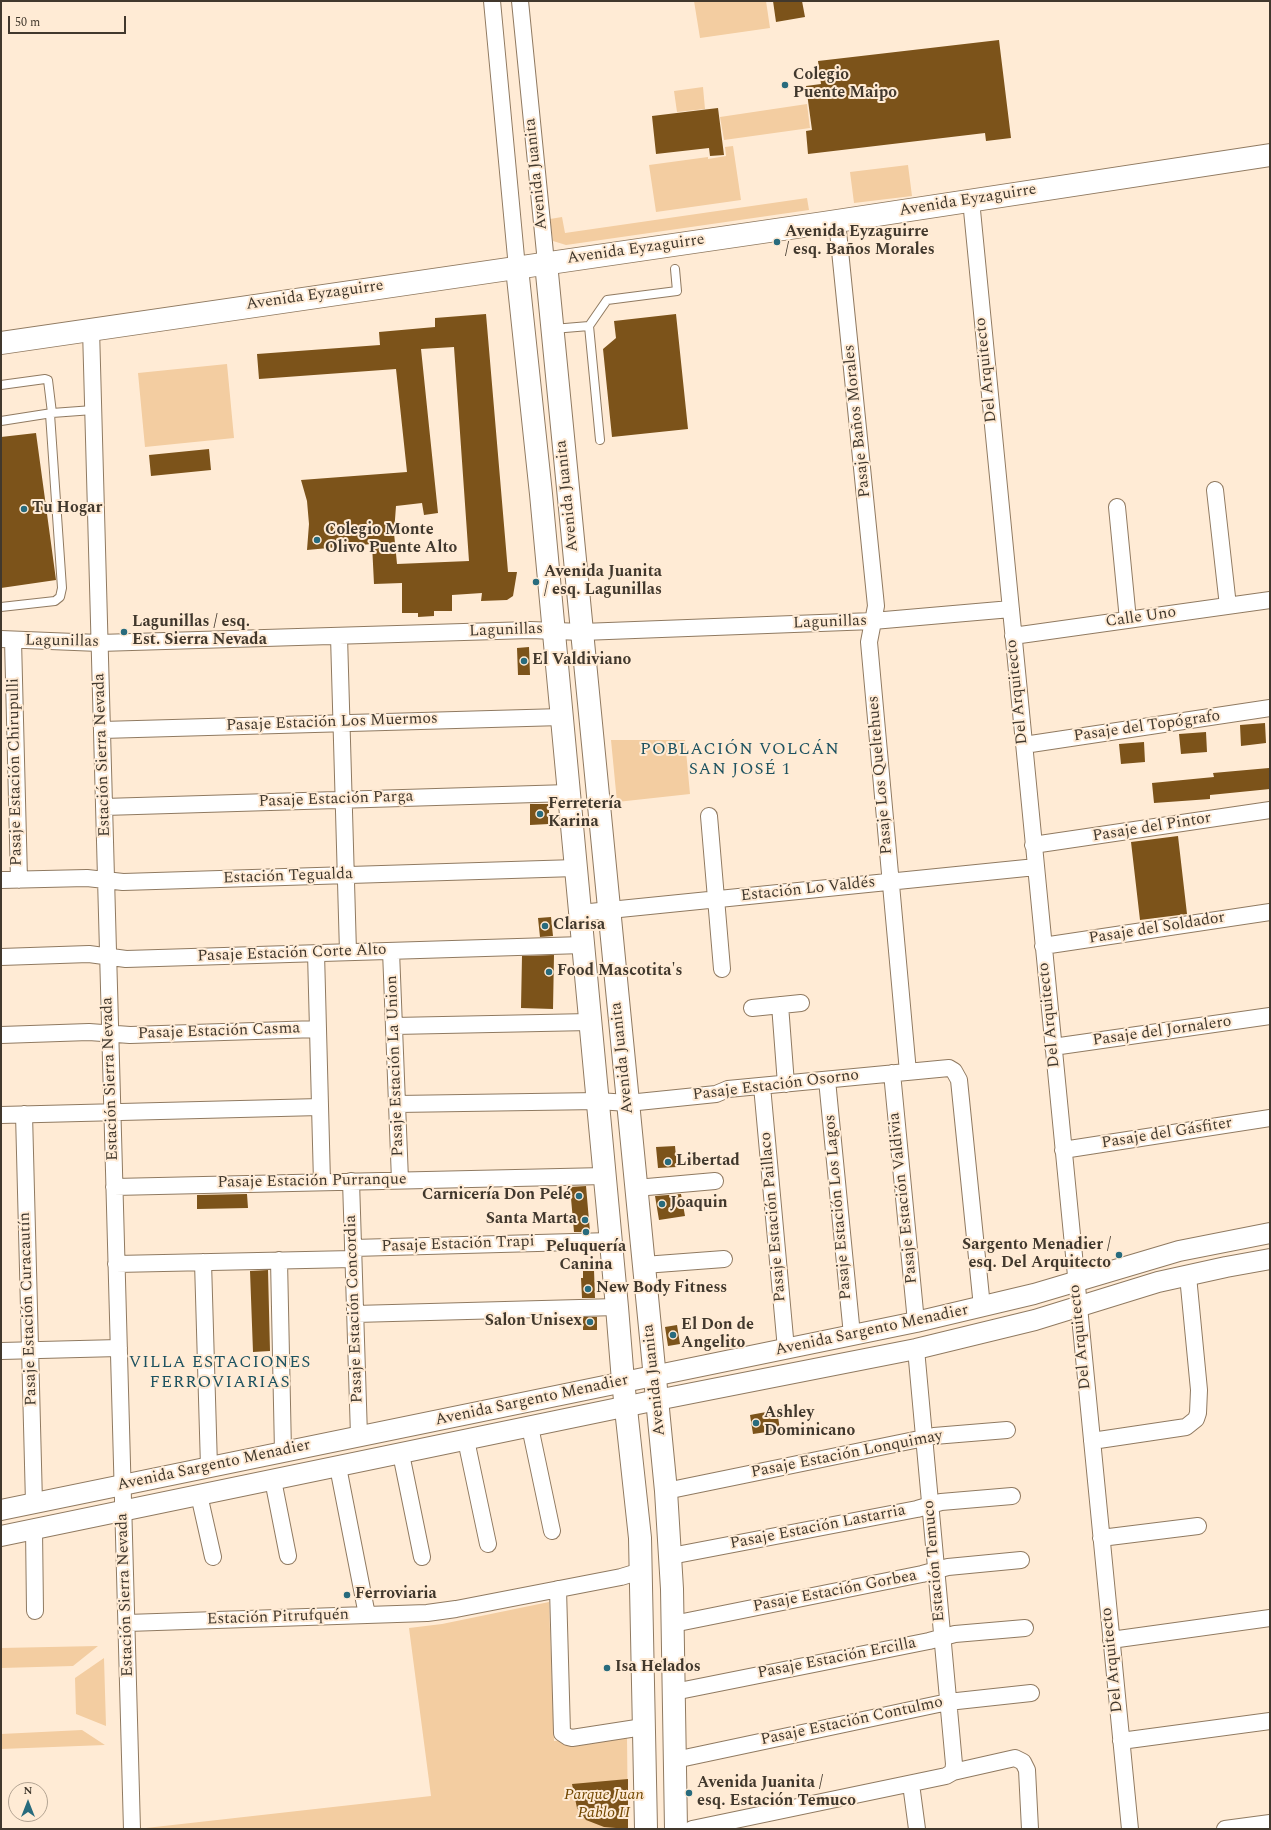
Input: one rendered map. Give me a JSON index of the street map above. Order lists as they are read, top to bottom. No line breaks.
{"streets":{"main road":["Avenida Juanita","Avenida Eyzaguirre"],"street":["Del Arquitecto","Pasaje Baños Morales","Calle Uno","Lagunillas","Pasaje Estación Los Muermos","Pasaje del Topógrafo","Estación Sierra Nevada","Pasaje Estación Chirupulli","Pasaje Los Queltehues","Pasaje Estación Parga","Pasaje del Pintor","Estación Tegualda","Estación Lo Valdés","Pasaje del Soldador","Pasaje Estación Corte Alto","Pasaje Estación Casma","Pasaje del Jornalero","Pasaje Estación La Union","Pasaje Estación Osorno","Pasaje del Gásfiter","Pasaje Estación Purranque","Pasaje Estación Valdivia","Pasaje Estación Los Lagos","Pasaje Estación Paillaco","Pasaje Estación Trapi","Pasaje Estación Curacautín","Pasaje Estación Concordia","Avenida Sargento Menadier","Pasaje Estación Lonquimay","Pasaje Estación Lastarria","Estación Temuco","Pasaje Estación Gorbea","Estación Pitrufquén","Pasaje Estación Ercilla","Pasaje Estación Contulmo"]},"crossings":[["Avenida Juanita","Avenida Eyzaguirre"],["Avenida Juanita","Lagunillas"],["Avenida Juanita","Pasaje Estación Los Muermos"],["Avenida Juanita","Pasaje Estación Parga"],["Avenida Juanita","Estación Tegualda"],["Avenida Juanita","Estación Lo Valdés"],["Avenida Juanita","Pasaje Estación Corte Alto"],["Avenida Juanita","Pasaje Estación Osorno"],["Avenida Juanita","Pasaje Estación Purranque"],["Avenida Juanita","Pasaje Estación Trapi"],["Avenida Juanita","Avenida Sargento Menadier"],["Avenida Juanita","Pasaje Estación Lonquimay"],["Avenida Juanita","Pasaje Estación Lastarria"],["Avenida Juanita","Pasaje Estación Gorbea"],["Avenida Juanita","Estación Pitrufquén"],["Avenida Juanita","Pasaje Estación Ercilla"],["Avenida Juanita","Pasaje Estación Contulmo"],["Avenida Eyzaguirre","Del Arquitecto"],["Avenida Eyzaguirre","Pasaje Baños Morales"],["Avenida Eyzaguirre","Estación Sierra Nevada"],["Del Arquitecto","Calle Uno"],["Del Arquitecto","Lagunillas"],["Del Arquitecto","Pasaje del Topógrafo"],["Del Arquitecto","Pasaje del Pintor"],["Del Arquitecto","Estación Lo Valdés"],["Del Arquitecto","Pasaje del Soldador"],["Del Arquitecto","Pasaje del Jornalero"],["Del Arquitecto","Pasaje del Gásfiter"],["Del Arquitecto","Avenida Sargento Menadier"],["Pasaje Baños Morales","Lagunillas"],["Pasaje Baños Morales","Pasaje Los Queltehues"],["Lagunillas","Estación Sierra Nevada"],["Lagunillas","Pasaje Estación Chirupulli"],["Lagunillas","Pasaje Los Queltehues"],["Pasaje Estación Los Muermos","Estación Sierra Nevada"],["Estación Sierra Nevada","Pasaje Estación Parga"],["Estación Sierra Nevada","Estación Tegualda"],["Estación Sierra Nevada","Pasaje Estación Corte Alto"],["Estación Sierra Nevada","Pasaje Estación Casma"],["Estación Sierra Nevada","Pasaje Estación Purranque"],["Estación Sierra Nevada","Pasaje Estación Trapi"],["Estación Sierra Nevada","Avenida Sargento Menadier"],["Estación Sierra Nevada","Estación Pitrufquén"],["Pasaje Estación Chirupulli","Estación Tegualda"],["Pasaje Los Queltehues","Estación Lo Valdés"],["Pasaje Los Queltehues","Pasaje Estación Osorno"],["Pasaje Estación Corte Alto","Pasaje Estación La Union"],["Pasaje Estación La Union","Pasaje Estación Osorno"],["Pasaje Estación La Union","Pasaje Estación Purranque"],["Pasaje Estación Osorno","Pasaje Estación Valdivia"],["Pasaje Estación Osorno","Pasaje Estación Los Lagos"],["Pasaje Estación Osorno","Pasaje Estación Paillaco"],["Pasaje Estación Osorno","Avenida Sargento Menadier"],["Pasaje Estación Purranque","Pasaje Estación Concordia"],["Pasaje Estación Valdivia","Avenida Sargento Menadier"],["Pasaje Estación Los Lagos","Avenida Sargento Menadier"],["Pasaje Estación Paillaco","Avenida Sargento Menadier"],["Pasaje Estación Trapi","Pasaje Estación Concordia"],["Pasaje Estación Curacautín","Avenida Sargento Menadier"],["Pasaje Estación Concordia","Avenida Sargento Menadier"],["Avenida Sargento Menadier","Estación Temuco"],["Pasaje Estación Lonquimay","Estación Temuco"],["Pasaje Estación Lastarria","Estación Temuco"],["Estación Temuco","Pasaje Estación Gorbea"],["Estación Temuco","Pasaje Estación Ercilla"],["Estación Temuco","Pasaje Estación Contulmo"]],"districts":["POBLACIÓN VOLCÁN SAN JOSÉ 1","VILLA ESTACIONES FERROVIARIAS"],"parks":["Parque Juan Pablo II"],"places":["Colegio Puente Maipo","Avenida Eyzaguirre / esq. Baños Morales","Tu Hogar","Colegio Monte Olivo Puente Alto","Avenida Juanita / esq. Lagunillas","Lagunillas / esq. Est. Sierra Nevada","El Valdiviano","Ferretería Karina","Clarisa","Food Mascotita's","Libertad","Carnicería Don Pelé","Joaquin","Santa Marta","Peluquería Canina","Sargento Menadier / esq. Del Arquitecto","New Body Fitness","Salon Unisex","El Don de Angelito","Ashley Dominicano","Ferroviaria","Isa Helados","Avenida Juanita / esq. Estación Temuco"],"scale_bar":"50 m","north":"top"}
